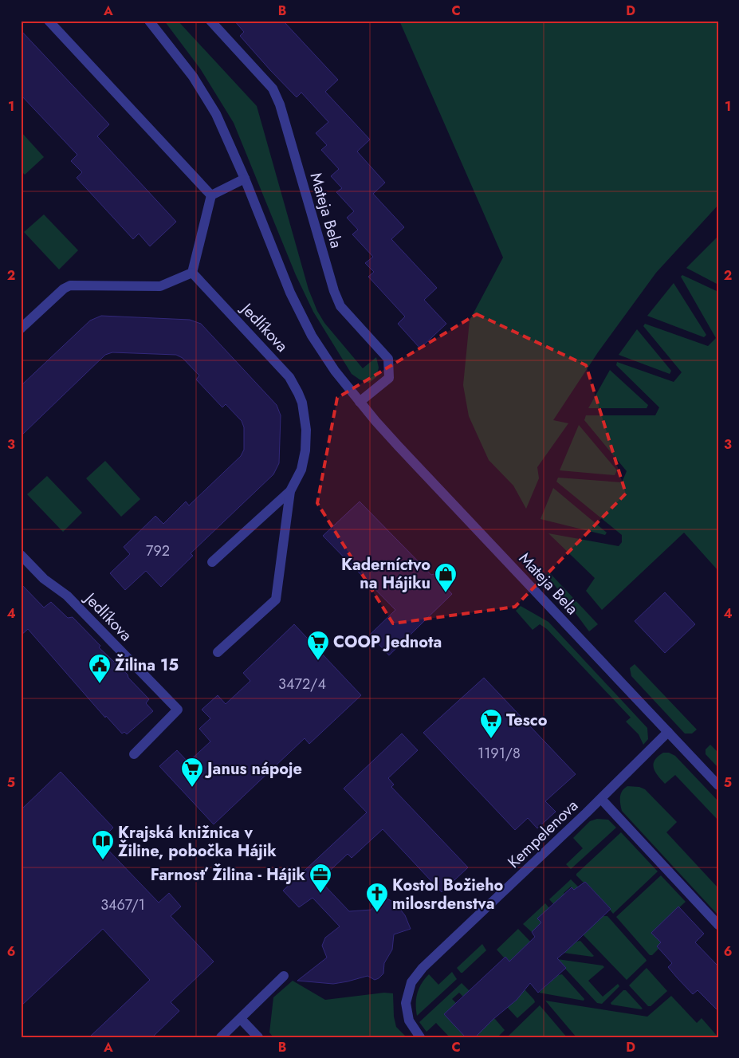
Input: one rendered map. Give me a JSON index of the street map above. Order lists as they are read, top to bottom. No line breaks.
{"streets":{"street":["Mateja Bela","Jedlíkova","Kempelenova"]},"crossings":[["Mateja Bela","Kempelenova"]],"places":{"shop":["Kaderníctvo na Hájiku"],"supermarket":["COOP Jednota","Tesco","Janus nápoje"],"public building":["Žilina 15"],"library":["Krajská knižnica v Žiline, pobočka Hájik"],"office":["Farnosť Žilina - Hájik"],"church":["Kostol Božieho milosrdenstva"]},"house_numbers":["792","3472/4","1191/8","3467/1"],"grid":{"columns":["A","B","C","D"],"rows":["1","2","3","4","5","6"]}}
